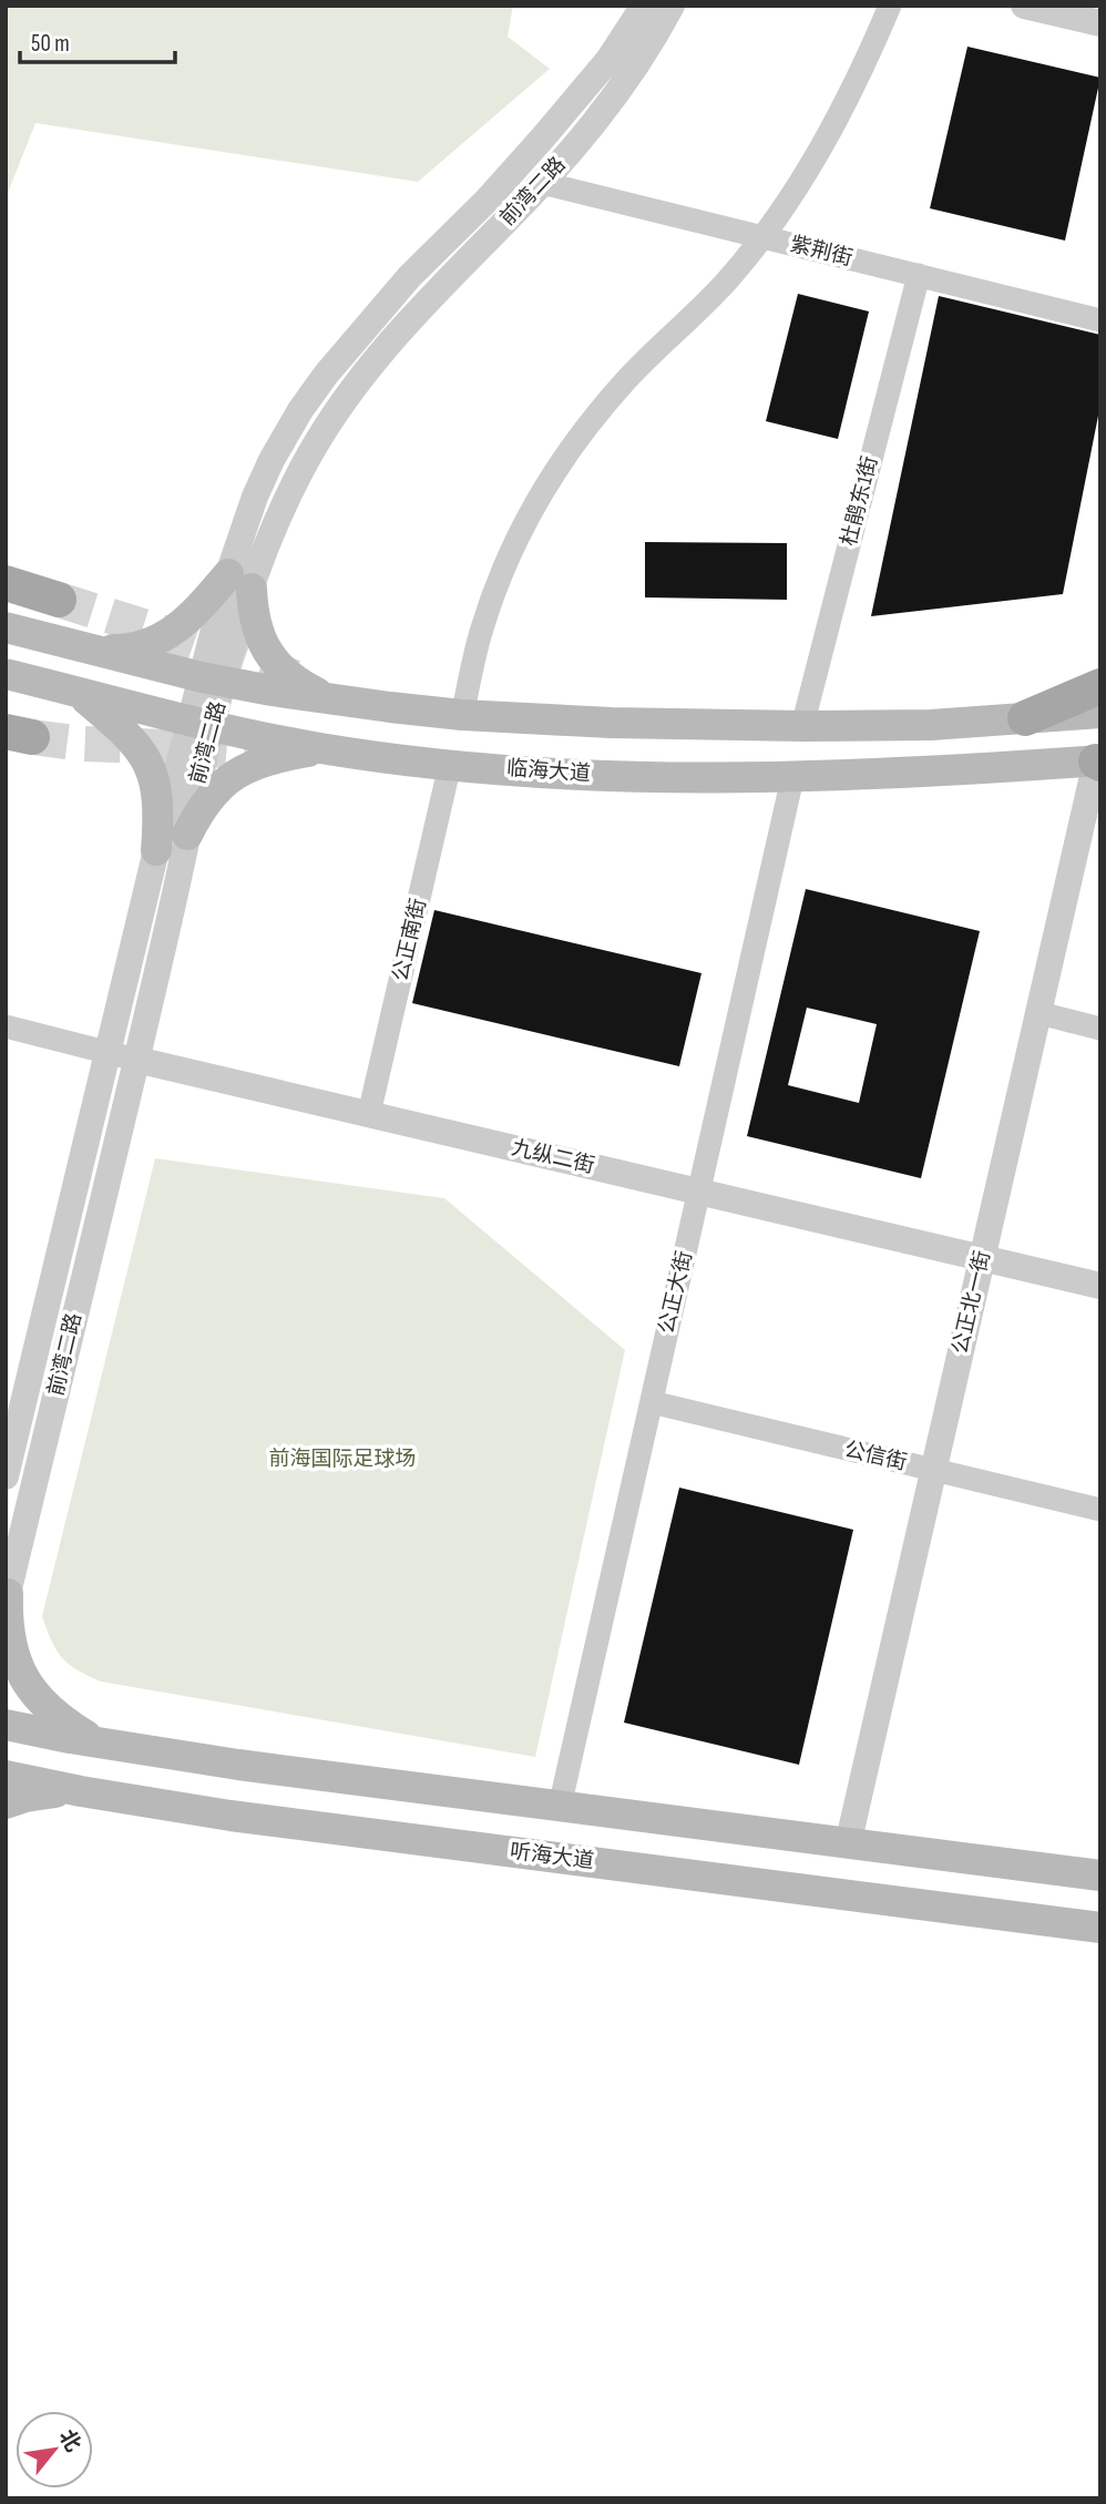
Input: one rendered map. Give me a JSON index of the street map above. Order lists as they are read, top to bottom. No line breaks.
{"streets":{"main road":["临海大道","听海大道"],"street":["前湾二路","紫荆街","杜鹃东1街","公正南街","九纵二街","公正大街","公正北一街","公信街"]},"crossings":[["前湾二路","紫荆街"],["前湾二路","临海大道"],["前湾二路","九纵二街"],["紫荆街","杜鹃东1街"],["临海大道","公正南街"],["临海大道","公正大街"],["临海大道","公正北一街"],["公正南街","九纵二街"],["九纵二街","公正大街"],["九纵二街","公正北一街"],["公正大街","公信街"],["公正北一街","公信街"]],"parks":["前海国际足球场"],"scale_bar":"50 m","north":"top right"}
